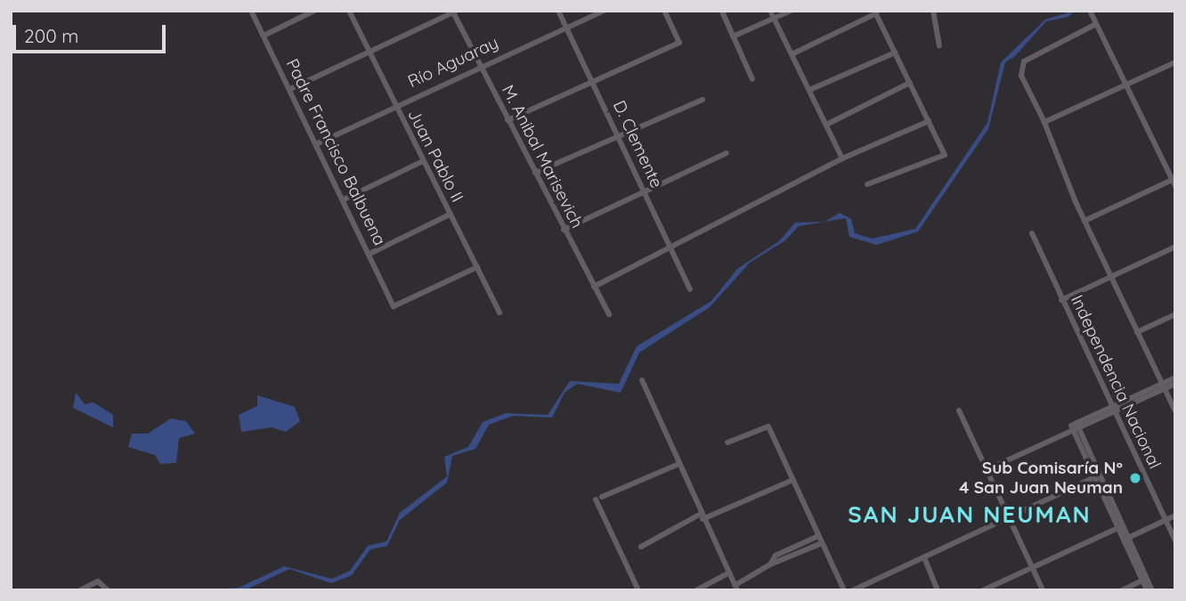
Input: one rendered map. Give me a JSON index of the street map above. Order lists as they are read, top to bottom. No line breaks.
{"streets":{"street":["Río Aguaray","D. Clemente","Padre Francisco Balbuena","Juan Pablo II","M. Anibal Marisevich","Independencia Nacional"]},"crossings":[["Río Aguaray","D. Clemente"],["Río Aguaray","Padre Francisco Balbuena"],["Río Aguaray","Juan Pablo II"],["Río Aguaray","M. Anibal Marisevich"],["Padre Francisco Balbuena","Juan Pablo II"]],"districts":["SAN JUAN NEUMAN"],"places":["Sub Comisaría N° 4 San Juan Neuman"],"scale_bar":"200 m"}
